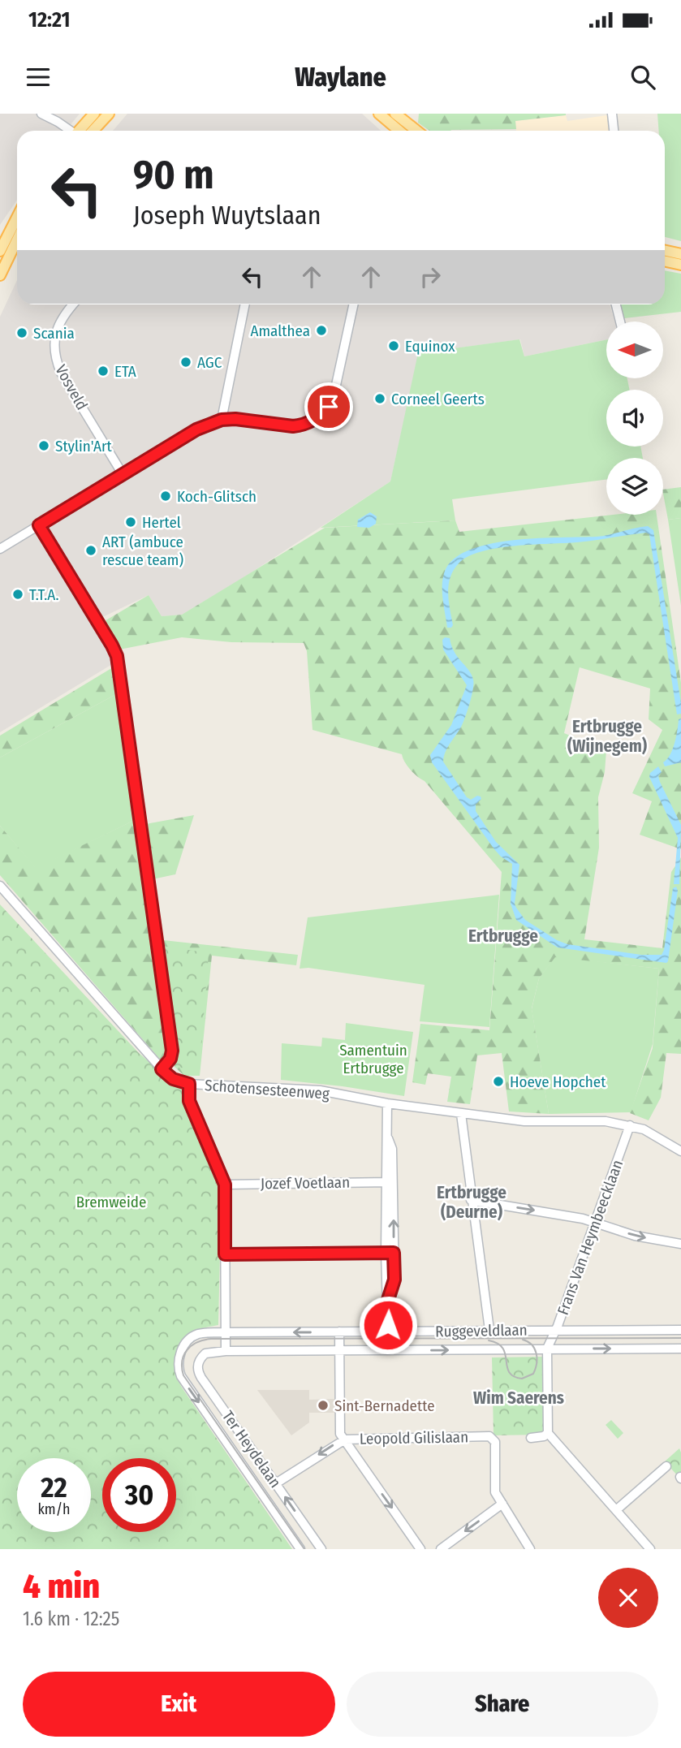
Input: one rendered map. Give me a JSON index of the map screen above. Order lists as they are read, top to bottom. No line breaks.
{"streets":{"street":["Vosveld","Schotensesteenweg","Jozef Voetlaan","Frans Van Heymbeecklaan","Ruggeveldlaan","Leopold Gilislaan","Ter Heydelaan"]},"crossings":[["Schotensesteenweg","Frans Van Heymbeecklaan"],["Frans Van Heymbeecklaan","Ruggeveldlaan"],["Ruggeveldlaan","Ter Heydelaan"],["Leopold Gilislaan","Ter Heydelaan"]],"districts":["Ertbrugge (Wijnegem)","Ertbrugge","Ertbrugge (Deurne)","Wim Saerens"],"parks":["Samentuin Ertbrugge","Bremweide"],"places":["Amalthea","Scania","Equinox","AGC","ETA","Corneel Geerts","Stylin'Art","Koch-Glitsch","Hertel","ART (ambuce rescue team)","T.T.A.","Hoeve Hopchet","Sint-Bernadette"],"north":"left","page":{"status":"12:21","header":"Waylane","turn":["90 m","Joseph Wuytslaan"],"speed":"22 km/h","limit":"30","heading":["4 min","1.6 km · 12:25"],"buttons":["Exit","Share"]}}
